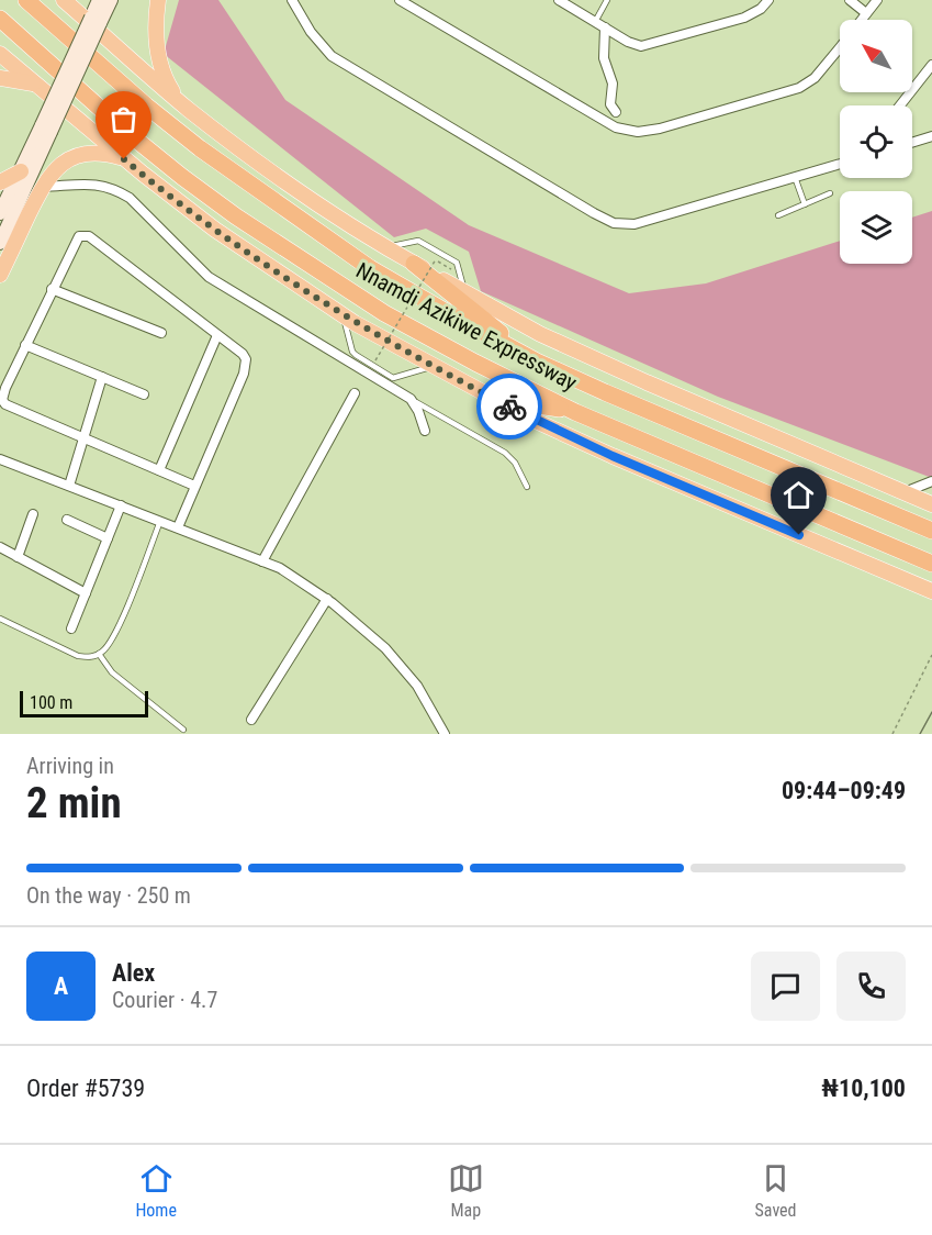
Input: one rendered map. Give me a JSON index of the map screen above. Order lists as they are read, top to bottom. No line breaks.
{"streets":{"highway":["Nnamdi Azikiwe Expressway"]},"scale_bar":"100 m","north":"top left","page":{"scale":"100 m","heading":["2 min","Arriving in","09:44–09:49"],"panel":["Alex","Courier · 4.7","Order #5739","₦10,100"],"bar":"On the way · 250 m","round":"A","tabs":["Home","Map","Saved"]}}
